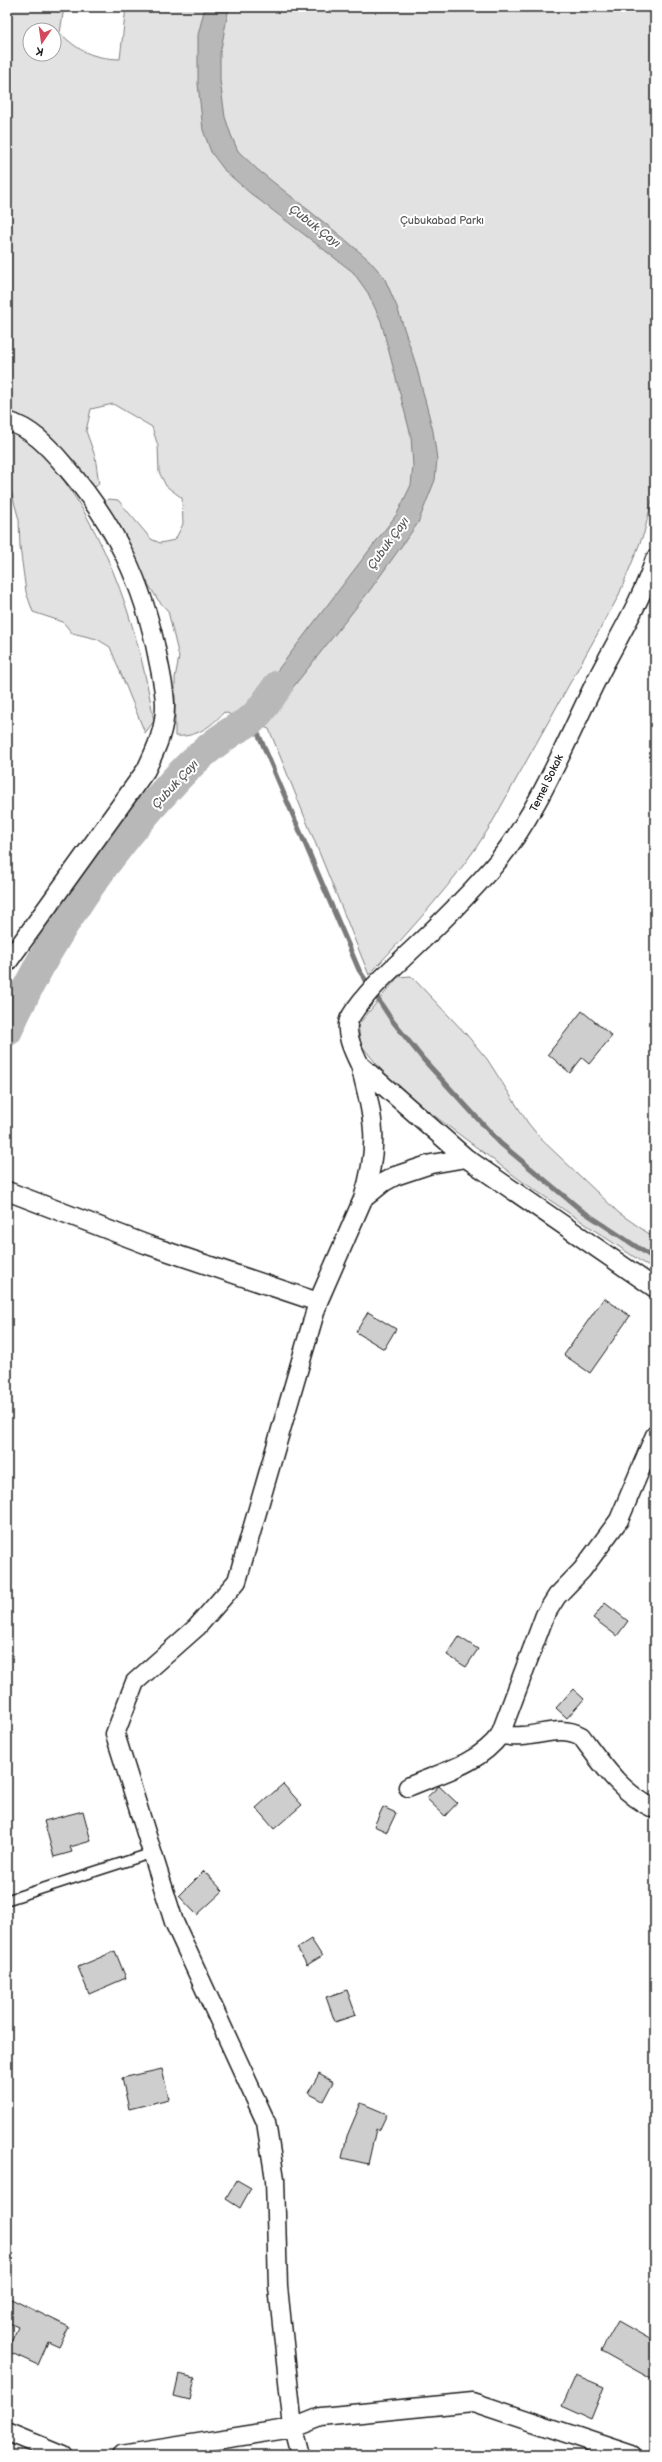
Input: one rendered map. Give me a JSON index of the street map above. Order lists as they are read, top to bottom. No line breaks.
{"streets":{"street":["Temel Sokak"]},"water":["Çubuk Çayı"],"parks":["Çubukabad Parkı"],"north":"bottom"}
